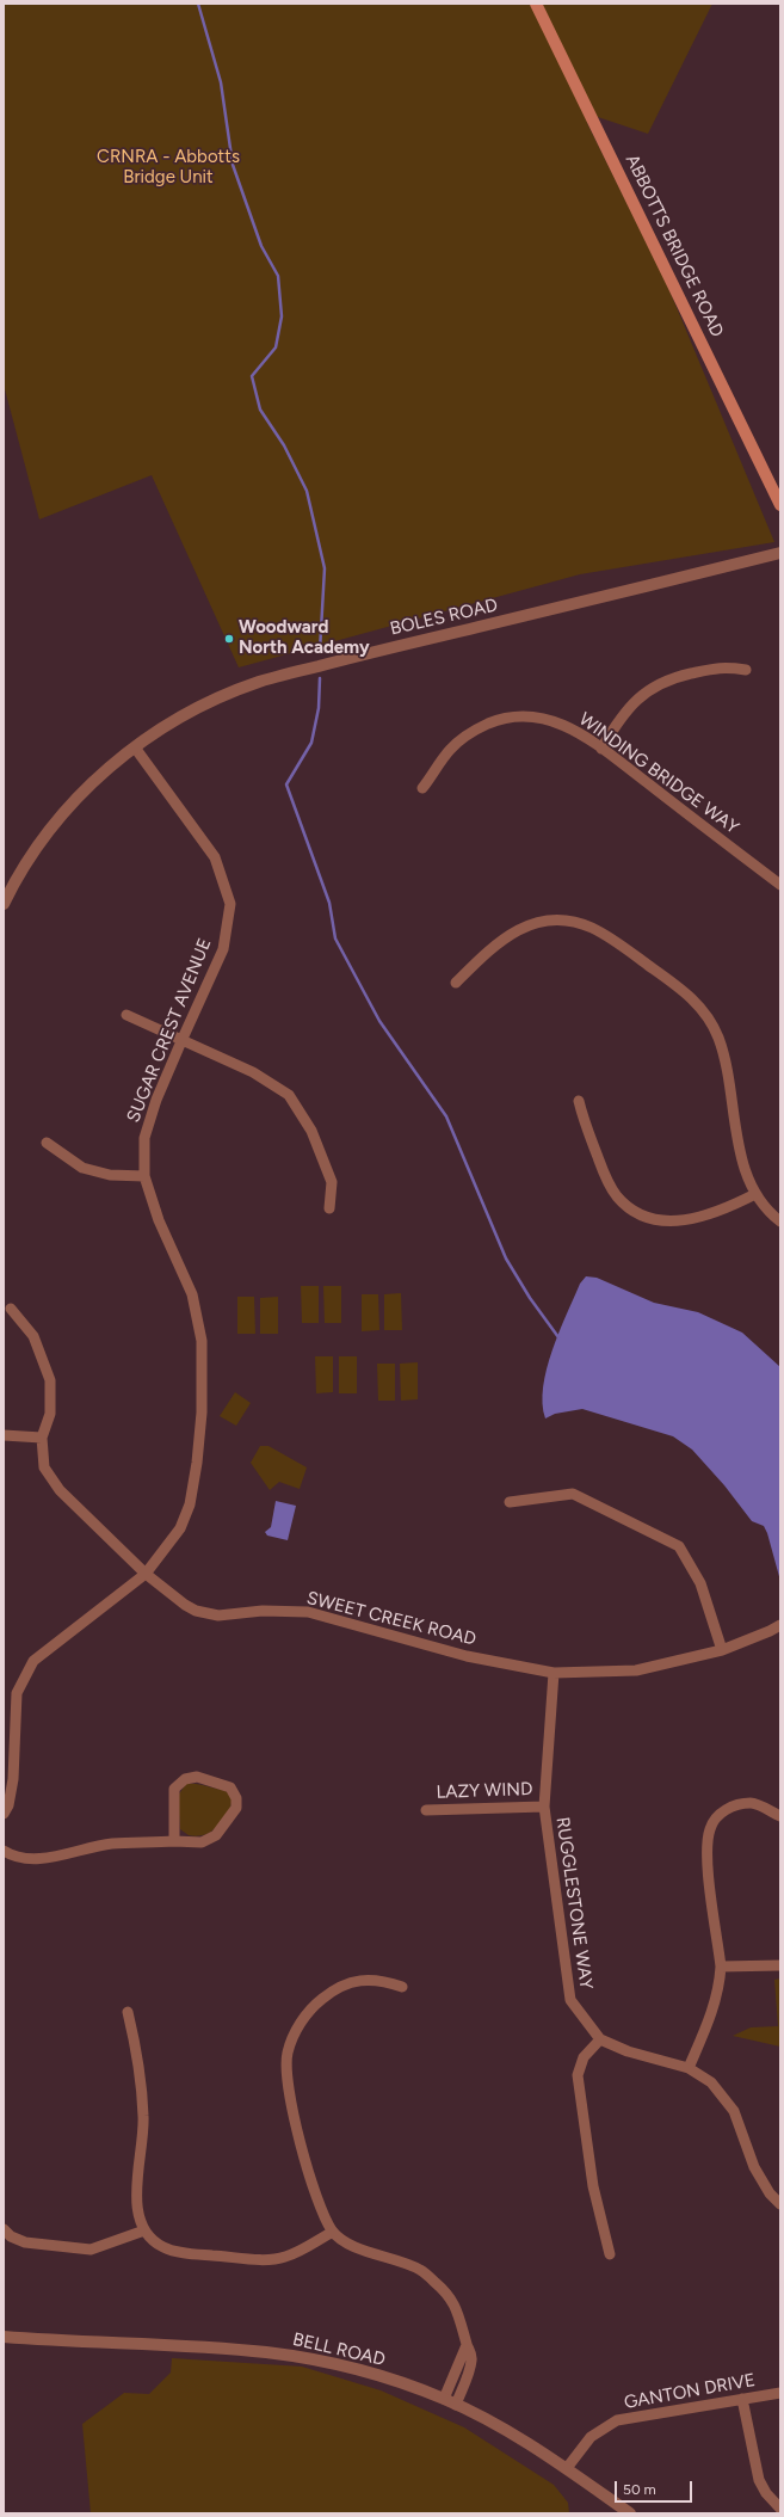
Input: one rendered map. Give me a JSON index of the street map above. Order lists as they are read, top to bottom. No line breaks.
{"streets":{"main road":["ABBOTTS BRIDGE ROAD"],"street":["BOLES ROAD","WINDING BRIDGE WAY","SUGAR CREST AVENUE","SWEET CREEK ROAD","LAZY WIND","RUGGLESTONE WAY","BELL ROAD","GANTON DRIVE"]},"crossings":[["BOLES ROAD","SUGAR CREST AVENUE"],["SUGAR CREST AVENUE","SWEET CREEK ROAD"],["SWEET CREEK ROAD","RUGGLESTONE WAY"],["LAZY WIND","RUGGLESTONE WAY"],["BELL ROAD","GANTON DRIVE"]],"parks":["CRNRA - Abbotts Bridge Unit"],"places":["Woodward North Academy"],"scale_bar":"50 m"}
